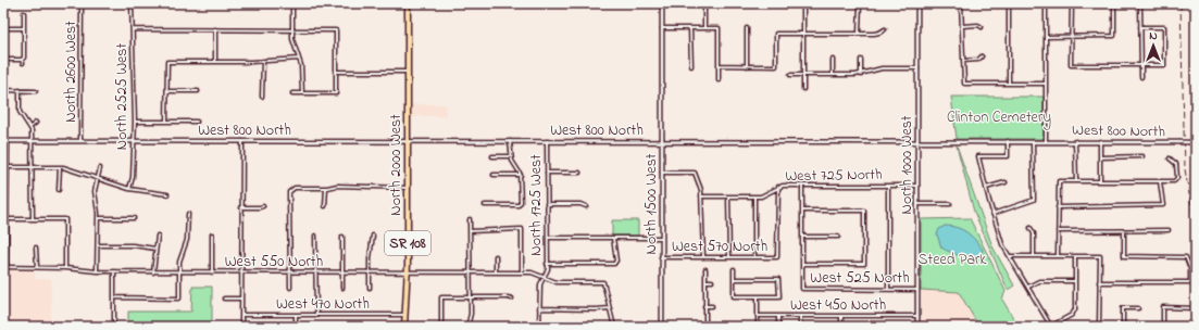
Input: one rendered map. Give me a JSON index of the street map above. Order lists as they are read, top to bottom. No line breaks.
{"streets":{"main road":["North 2000 West","SR 108"],"street":["North 2600 West","North 2525 West","West 800 North","North 1000 West","West 725 North","North 1500 West","North 1725 West","West 570 North","West 550 North","West 525 North","West 470 North","West 450 North"]},"crossings":[["North 2600 West","West 800 North"],["North 2525 West","West 800 North"],["West 800 North","North 2000 West"],["West 800 North","North 1000 West"],["West 800 North","North 1500 West"],["West 800 North","North 1725 West"],["North 2000 West","West 550 North"],["North 2000 West","West 470 North"],["North 1000 West","West 725 North"],["North 1000 West","West 525 North"],["North 1000 West","West 450 North"],["West 725 North","West 570 North"],["North 1500 West","West 570 North"],["North 1725 West","West 550 North"]],"parks":["Clinton Cemetery","Steed Park"],"north":"top"}
